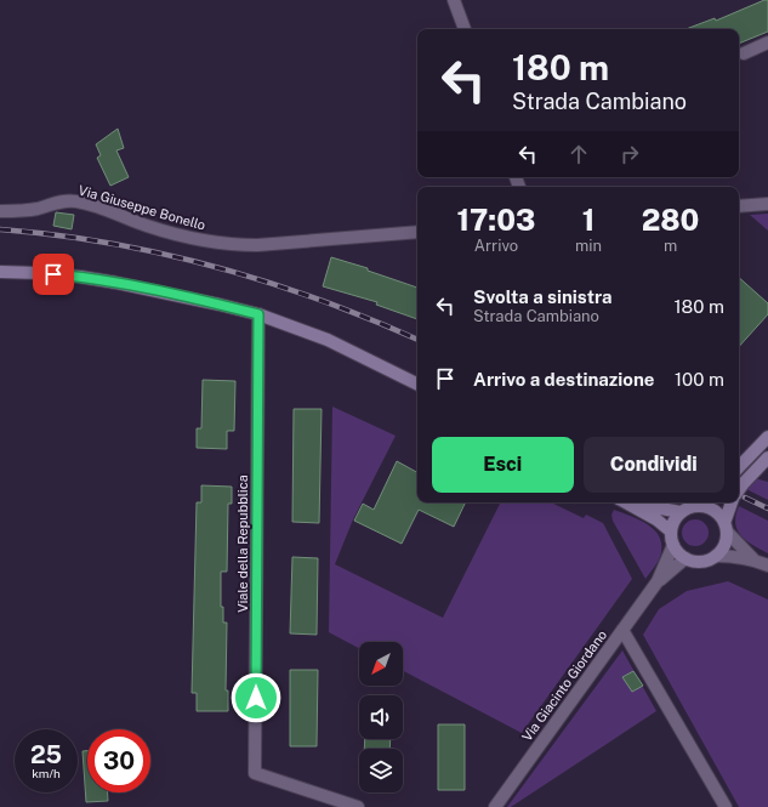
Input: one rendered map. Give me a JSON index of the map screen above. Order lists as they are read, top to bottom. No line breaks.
{"streets":{"street":["Via Giuseppe Bonello","Viale della Repubblica","Via Giacinto Giordano"]},"north":"bottom left","page":{"turn":["180 m","Strada Cambiano"],"eta":["17:03","Arrivo","1","min","280","m"],"list":[{"name":"Svolta a sinistra","note":"Strada Cambiano","value":"180 m"},{"name":"Arrivo a destinazione","value":"100 m"}],"buttons":["Esci","Condividi"],"speed":"25 km/h","limit":"30"}}
